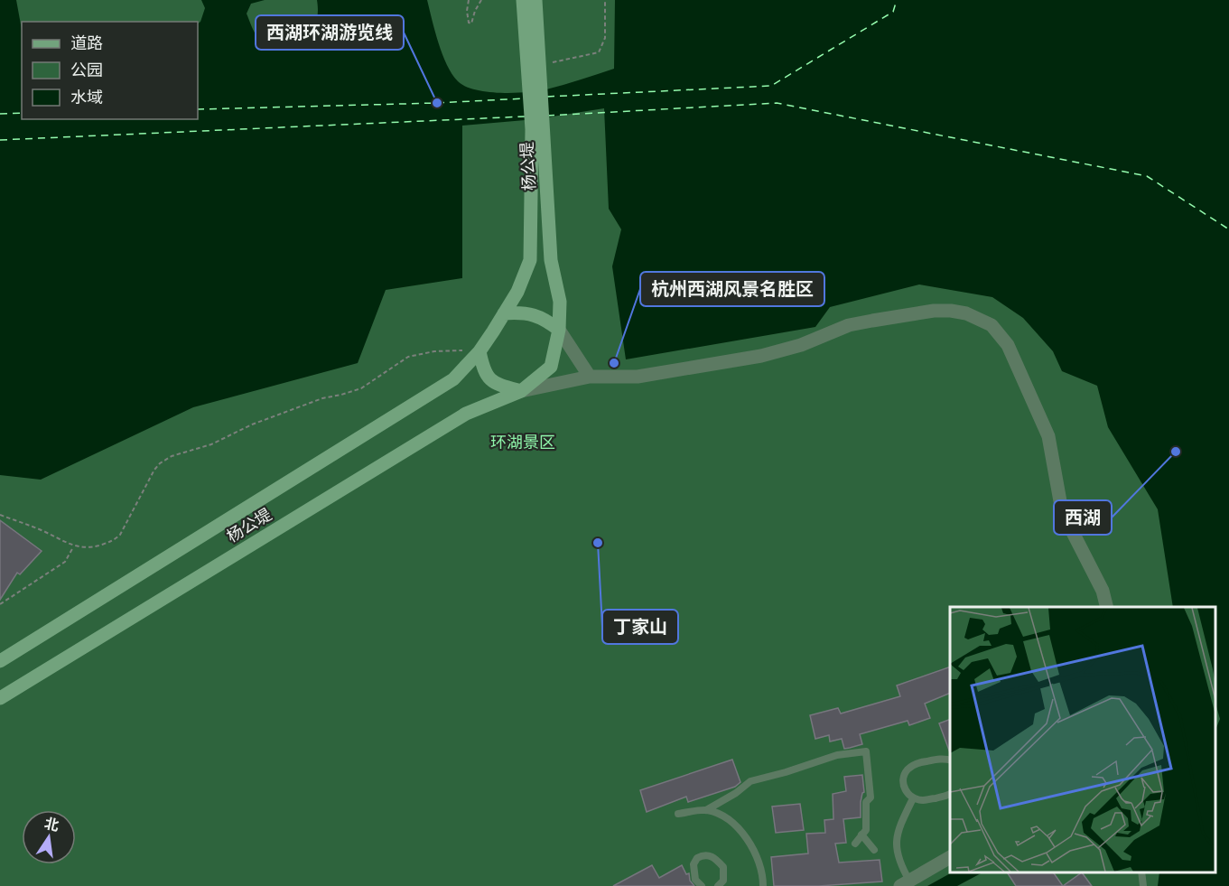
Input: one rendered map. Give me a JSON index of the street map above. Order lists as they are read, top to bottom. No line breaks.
{"streets":{"main road":["杨公堤"]},"parks":["环湖景区"],"places":["西湖环湖游览线","杭州西湖风景名胜区","西湖","丁家山"],"legend":["道路","公园","水域"],"north":"top"}
